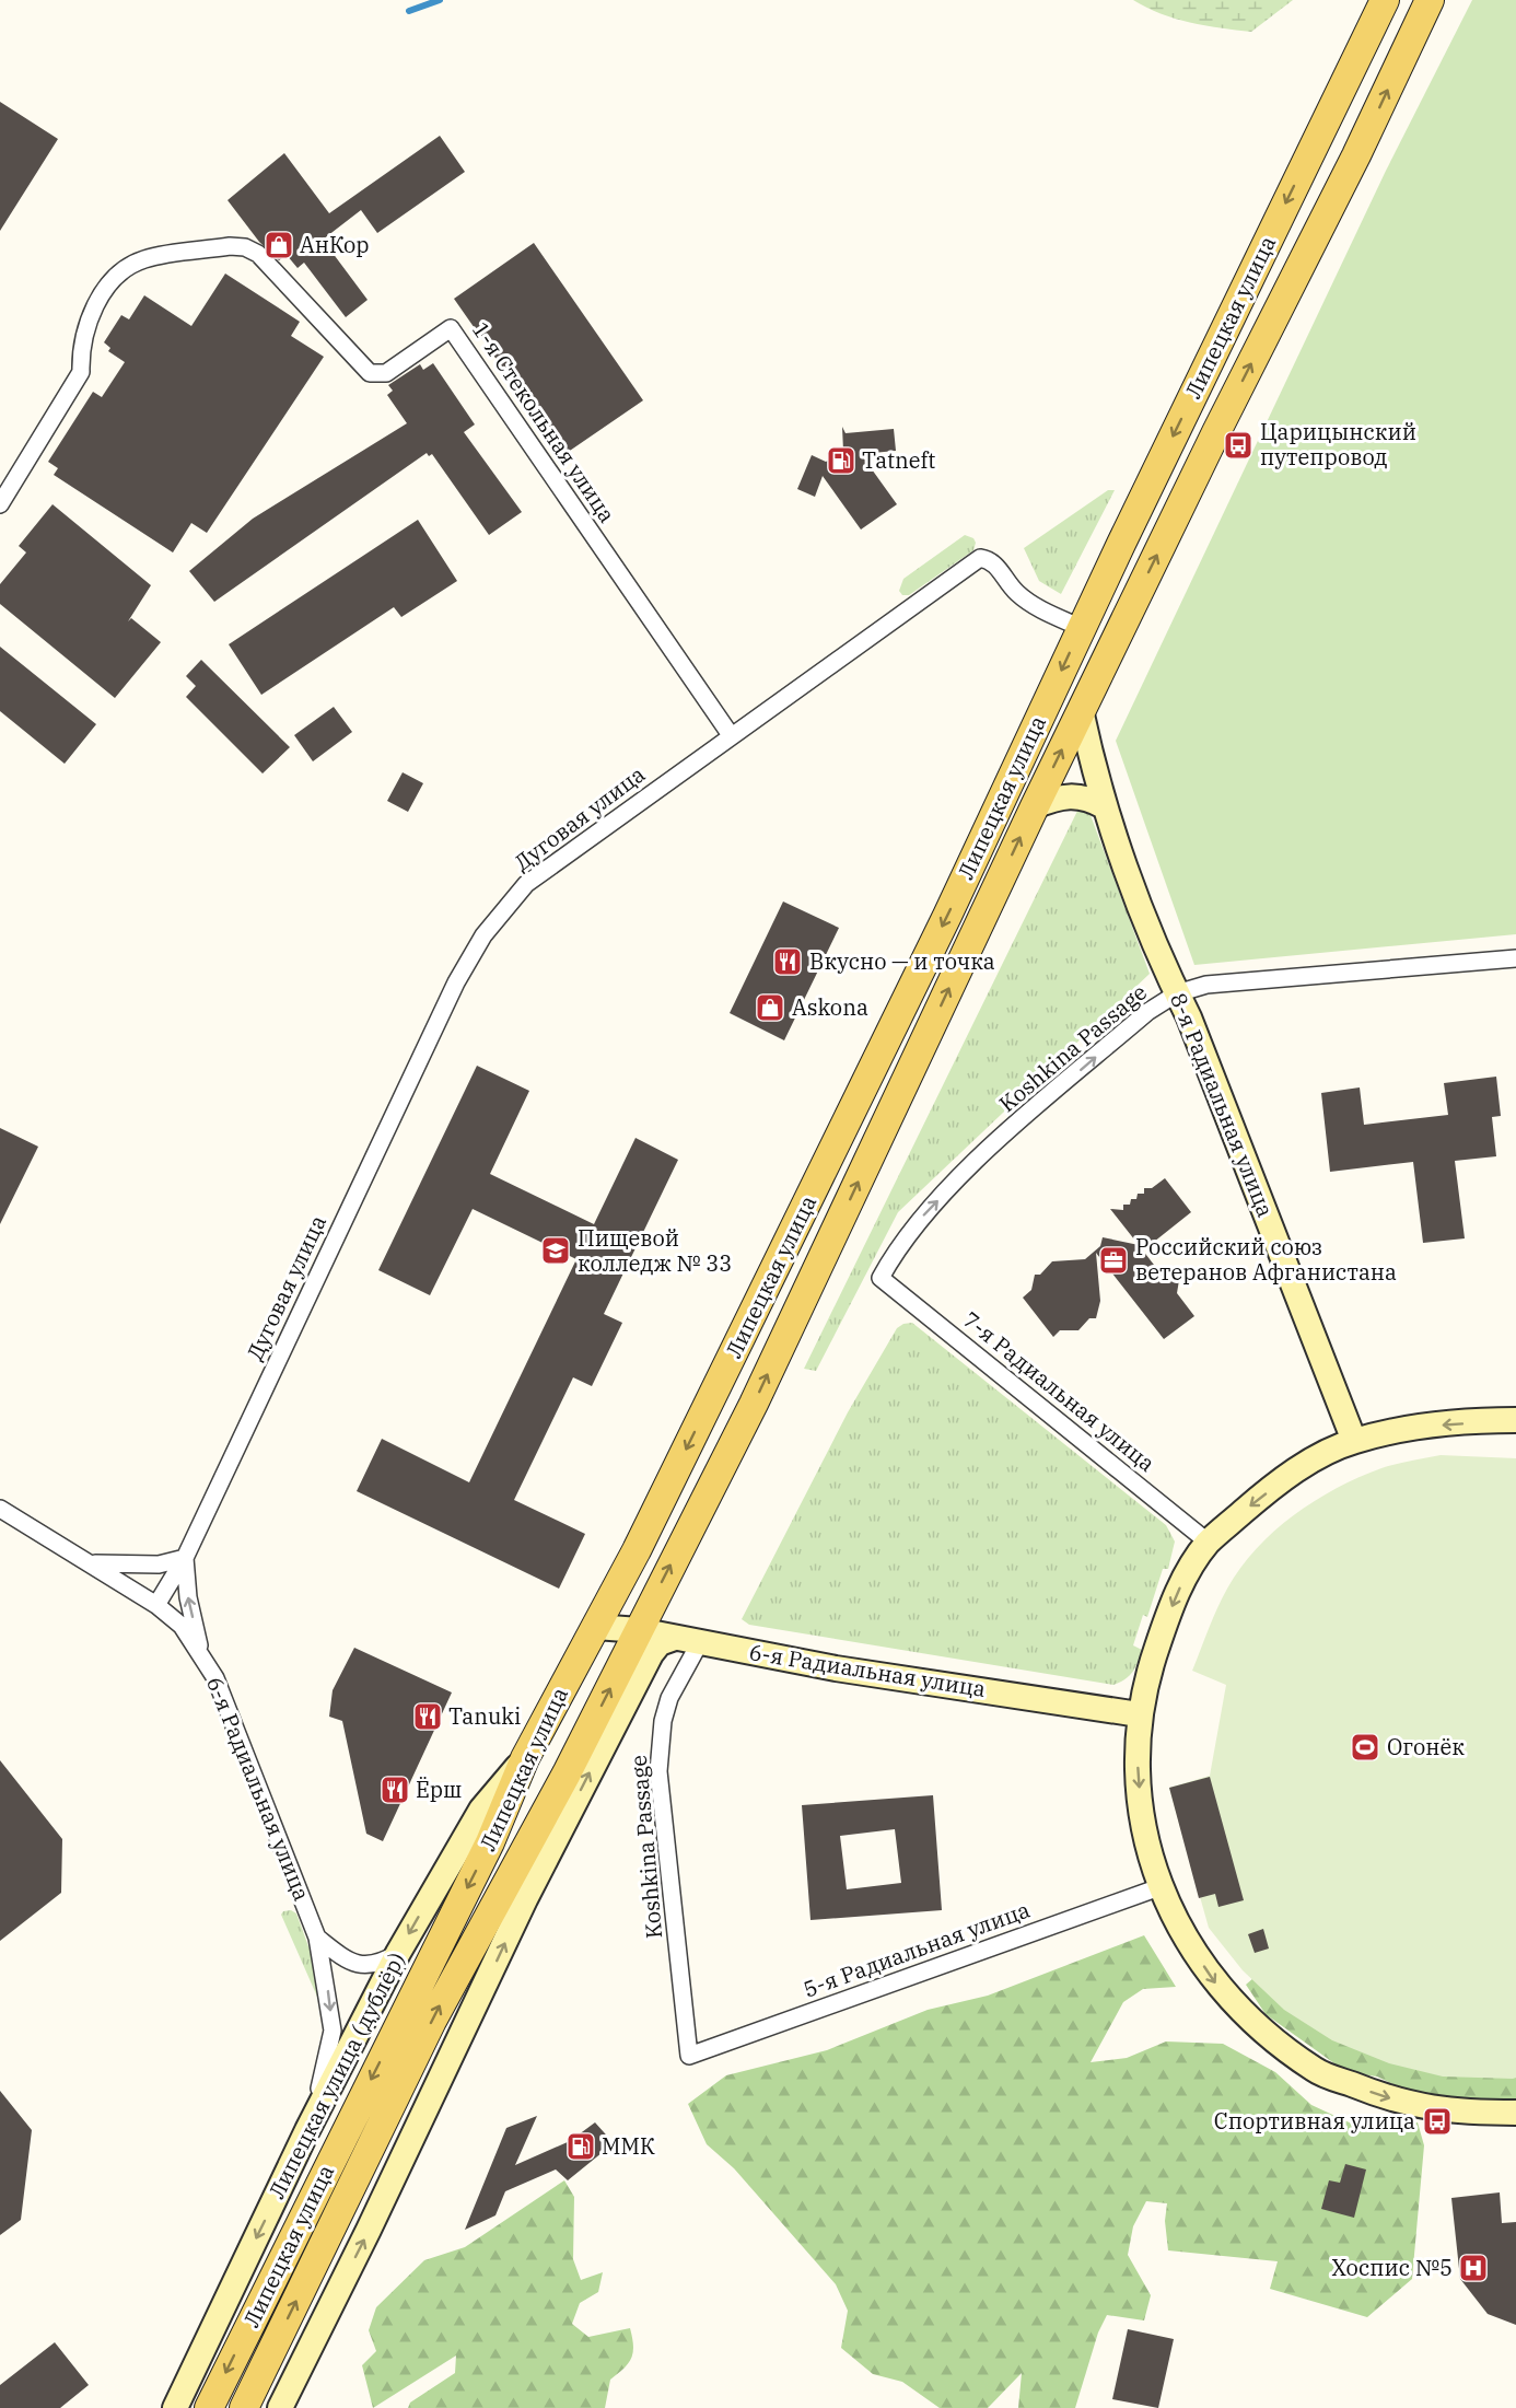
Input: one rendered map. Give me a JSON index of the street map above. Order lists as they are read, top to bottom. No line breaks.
{"streets":{"main road":["Липецкая улица","8-я Радиальная улица","6-я Радиальная улица","Липецкая улица (дублёр)"],"street":["1-я Стекольная улица","Дуговая улица","Koshkina Passage","7-я Радиальная улица","5-я Радиальная улица"]},"crossings":[["Липецкая улица","Дуговая улица"],["Липецкая улица","8-я Радиальная улица"],["Липецкая улица","6-я Радиальная улица"],["Липецкая улица","Липецкая улица (дублёр)"],["1-я Стекольная улица","Дуговая улица"],["Дуговая улица","6-я Радиальная улица"],["Koshkina Passage","8-я Радиальная улица"],["Koshkina Passage","7-я Радиальная улица"],["Koshkina Passage","6-я Радиальная улица"],["Koshkina Passage","5-я Радиальная улица"],["6-я Радиальная улица","Липецкая улица (дублёр)"]],"places":{"shop":["АнКор","Askona"],"bus stop":["Царицынский путепровод","Спортивная улица"],"fuel station":["Tatneft","ММК"],"restaurant":["Вкусно — и точка","Tanuki","Ёрш"],"school or university":["Пищевой колледж № 33"],"office":["Российский союз ветеранов Афганистана"],"sports":["Огонёк"],"hospital":["Хоспис №5"]}}
